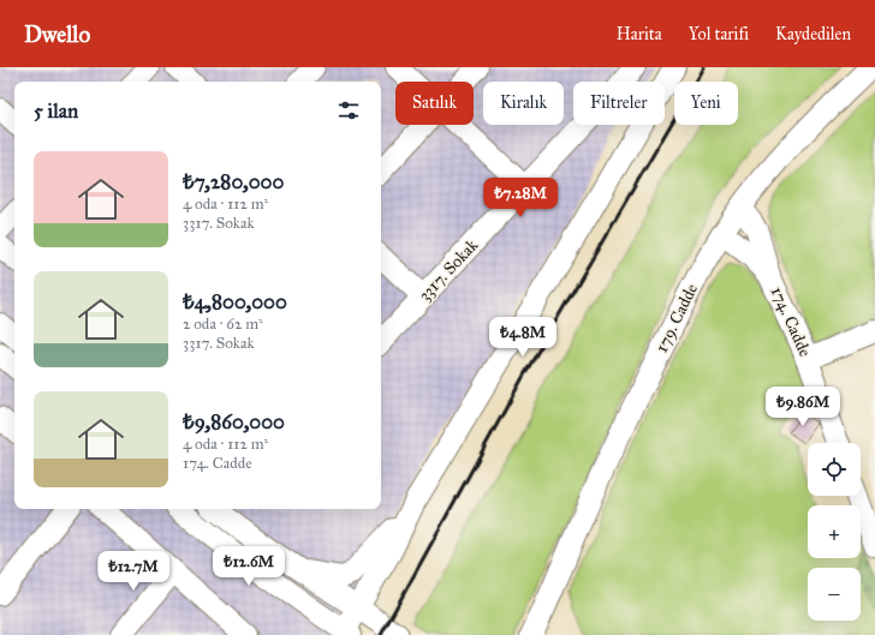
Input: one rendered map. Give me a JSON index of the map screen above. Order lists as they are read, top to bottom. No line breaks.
{"streets":{"street":["3317. Sokak","179. Cadde","174. Cadde"]},"page":{"header":"Dwello","nav":["Harita","Yol tarifi","Kaydedilen"],"chip":["Satılık","Kiralık","Filtreler","Yeni"],"heading":"5 ilan","list":[{"name":"₺7,280,000","note":"4 oda · 112 m² · 3317. Sokak"},{"name":"₺4,800,000","note":"2 oda · 62 m² · 3317. Sokak"},{"name":"₺9,860,000","note":"4 oda · 112 m² · 174. Cadde"}],"price":["₺7.28M","₺4.8M","₺9.86M","₺12.6M","₺12.7M"],"map_buttons":["+","−"]}}
